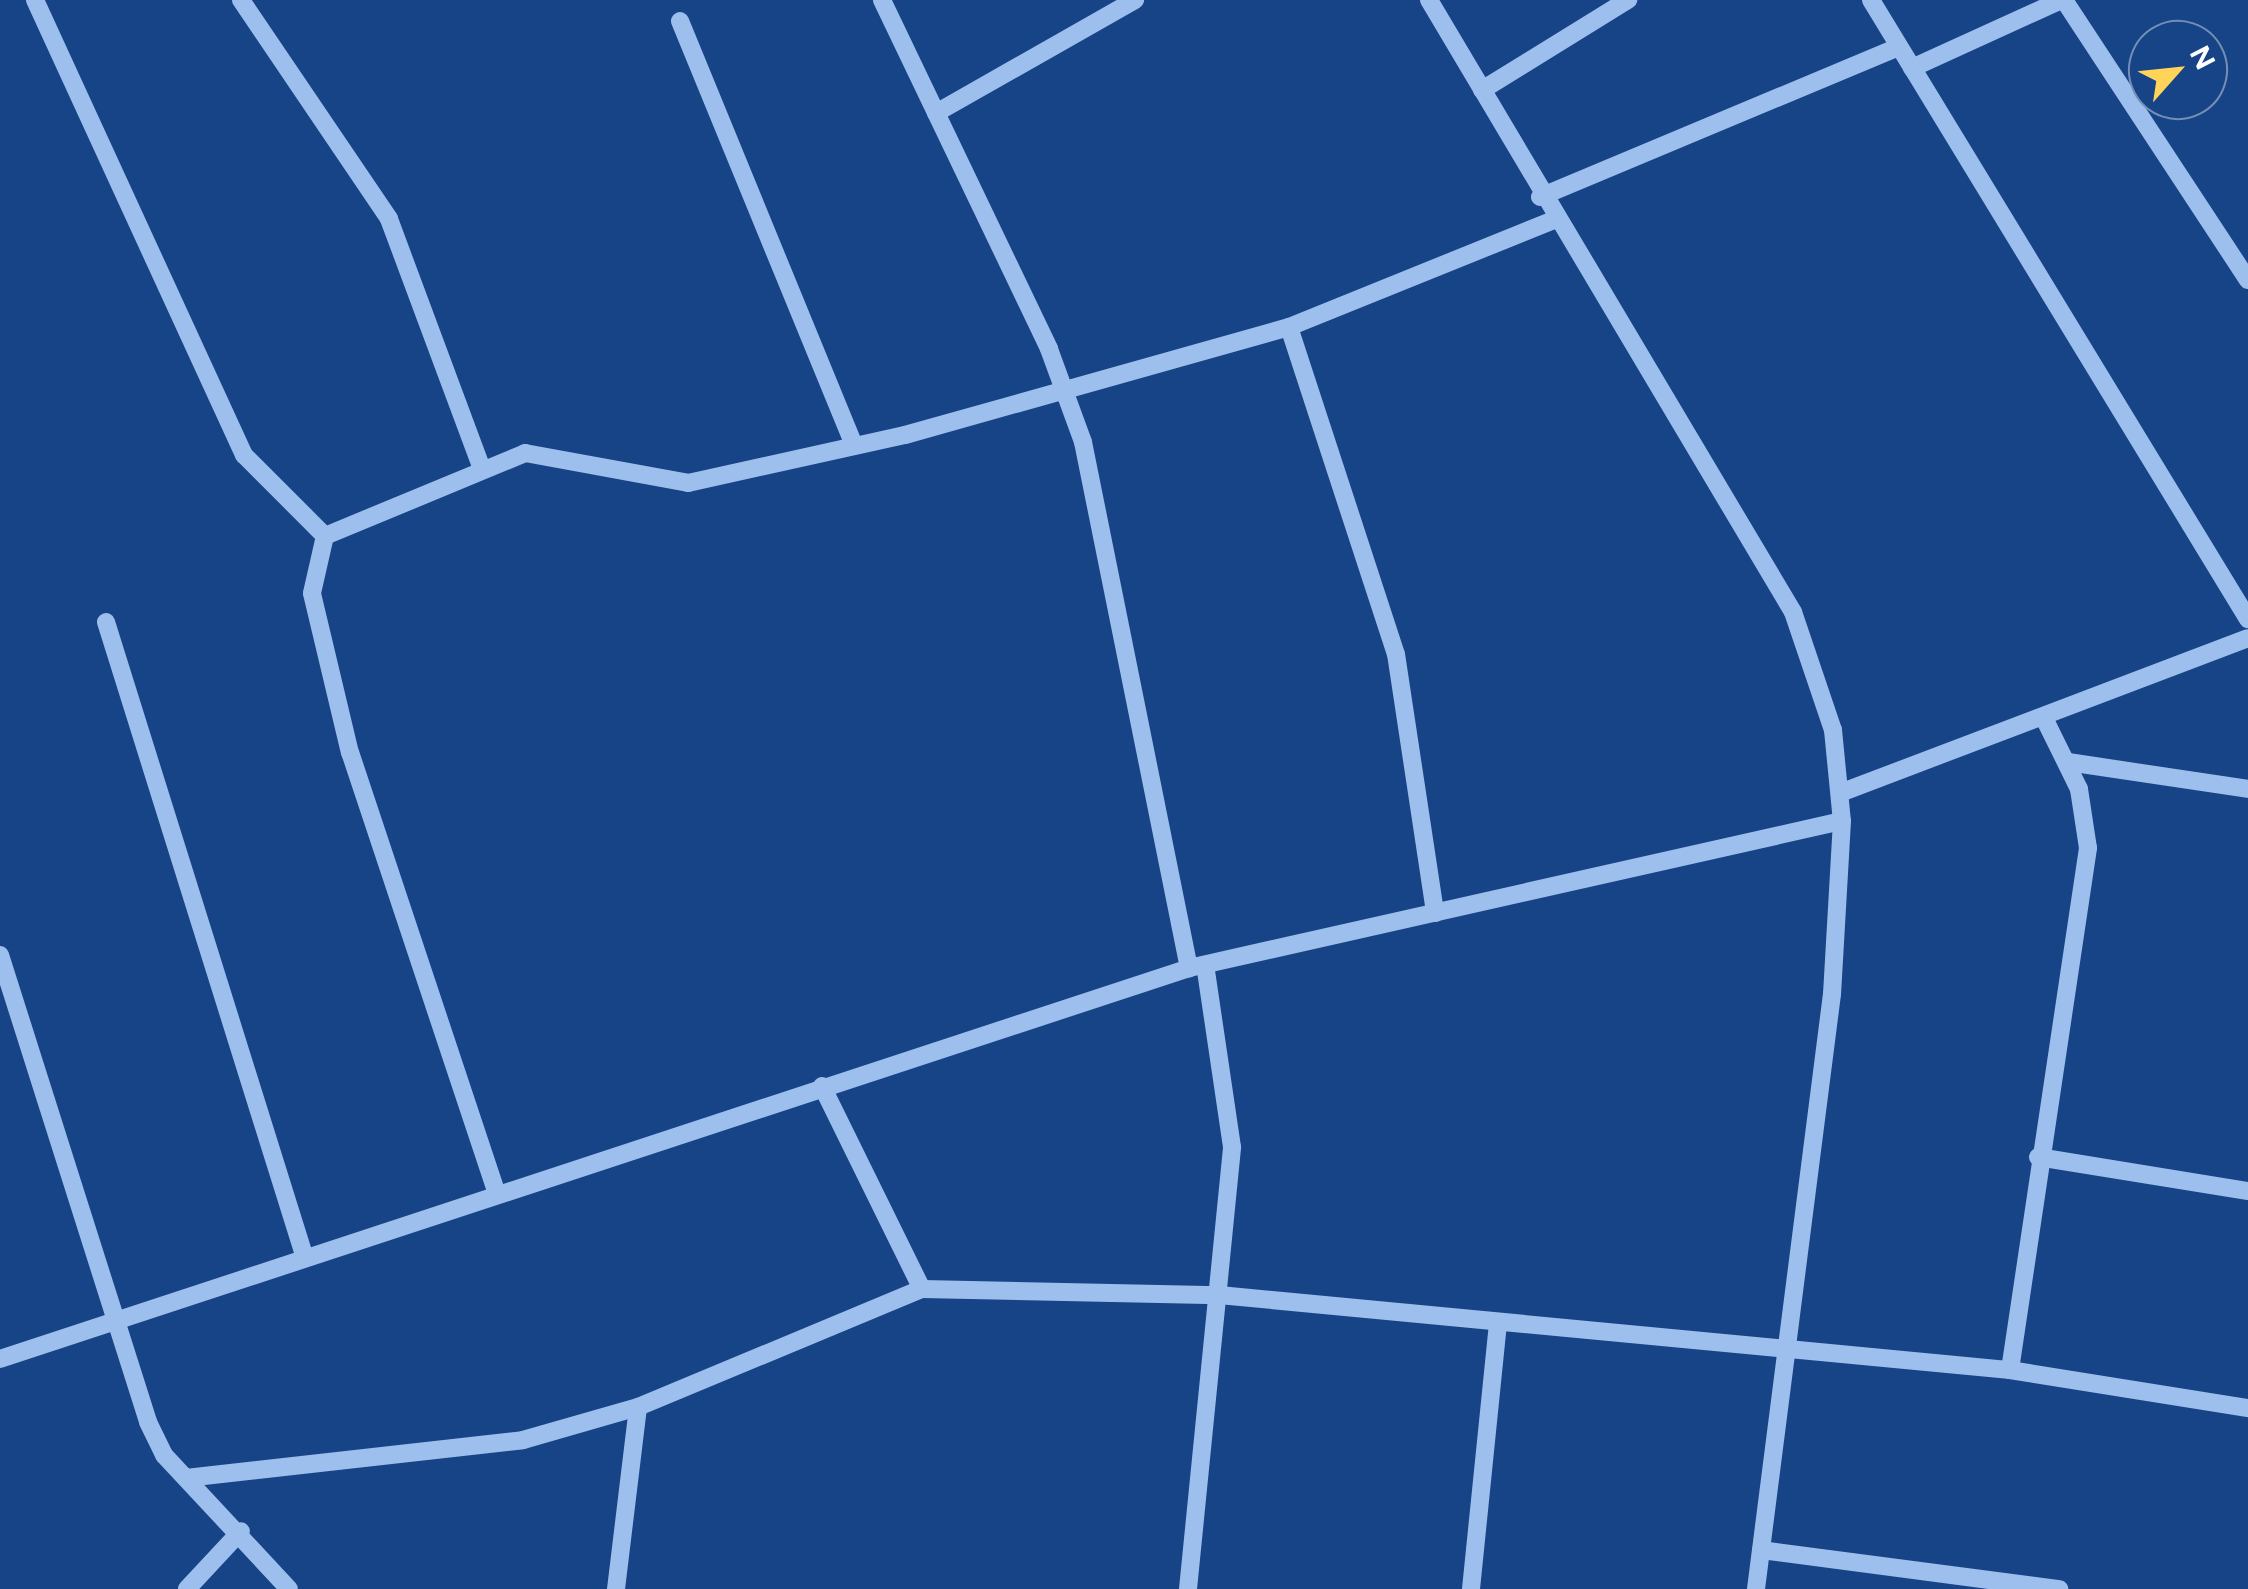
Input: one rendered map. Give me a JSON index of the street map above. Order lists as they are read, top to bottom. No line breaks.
{"north":"top right"}
